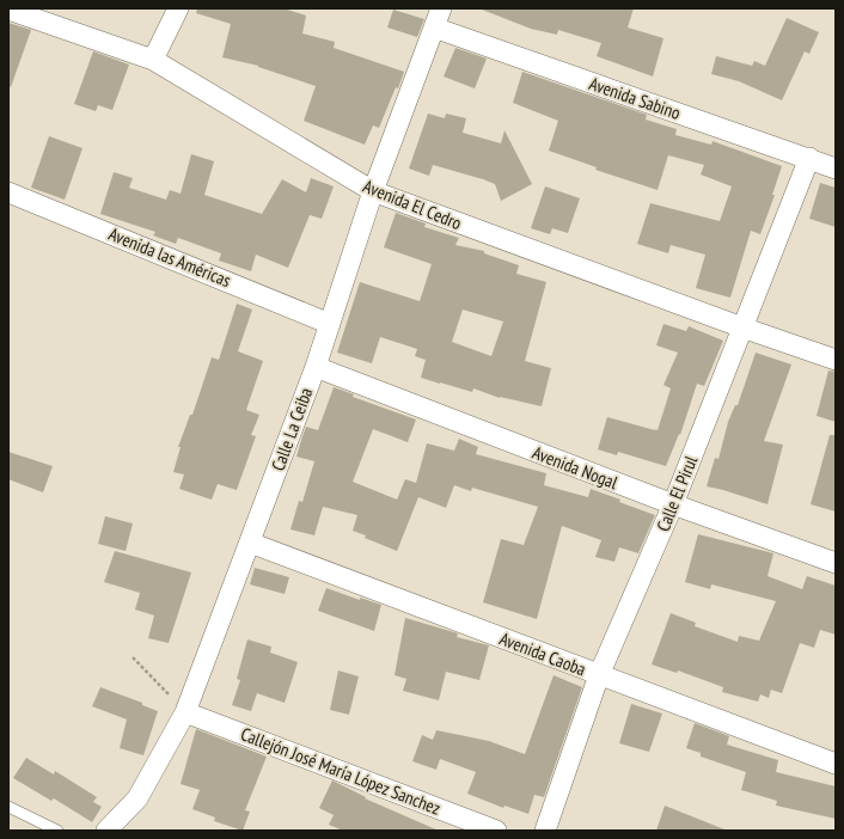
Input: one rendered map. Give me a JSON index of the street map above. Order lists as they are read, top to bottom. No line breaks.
{"streets":{"street":["Avenida Sabino","Avenida El Cedro","Avenida las Américas","Calle La Ceiba","Avenida Nogal","Calle El Pirul","Avenida Caoba","Callejón José María López Sanchez"]},"crossings":[["Avenida Sabino","Calle La Ceiba"],["Avenida Sabino","Calle El Pirul"],["Avenida El Cedro","Calle La Ceiba"],["Avenida El Cedro","Calle El Pirul"],["Avenida las Américas","Calle La Ceiba"],["Calle La Ceiba","Avenida Nogal"],["Calle La Ceiba","Avenida Caoba"],["Calle La Ceiba","Callejón José María López Sanchez"],["Avenida Nogal","Calle El Pirul"],["Calle El Pirul","Avenida Caoba"]]}
